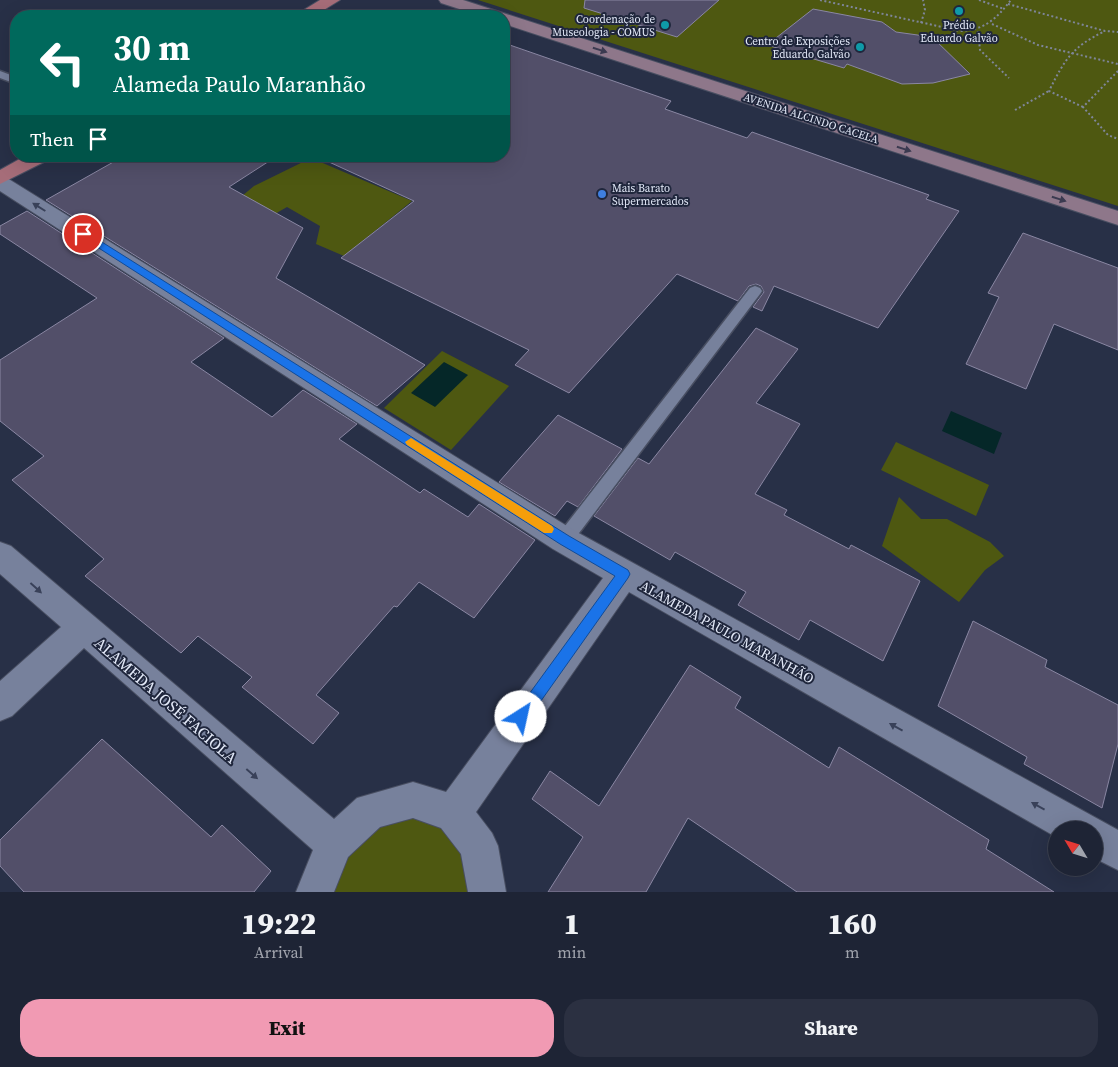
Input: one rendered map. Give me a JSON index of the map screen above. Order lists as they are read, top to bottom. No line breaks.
{"streets":{"main road":["AVENIDA ALCINDO CACELA"],"street":["ALAMEDA PAULO MARANHÃO","ALAMEDA JOSÉ FACIOLA"]},"one_way":["AVENIDA ALCINDO CACELA","ALAMEDA PAULO MARANHÃO","ALAMEDA JOSÉ FACIOLA"],"places":["Prédio Eduardo Galvão","Coordenação de Museologia - COMUS","Centro de Exposições Eduardo Galvão","Mais Barato Supermercados"],"north":"top left","page":{"turn":["30 m","Alameda Paulo Maranhão"],"then":"Then","eta":["19:22","Arrival","1","min","160","m"],"buttons":["Exit","Share"]}}
